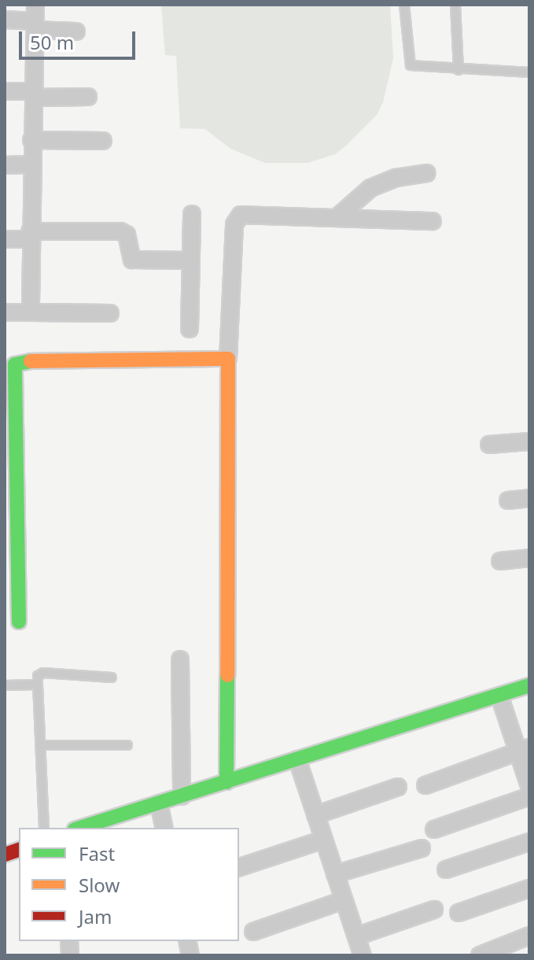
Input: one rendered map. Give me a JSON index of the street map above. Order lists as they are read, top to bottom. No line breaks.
{"legend":["Fast","Slow","Jam"],"scale_bar":"50 m"}
